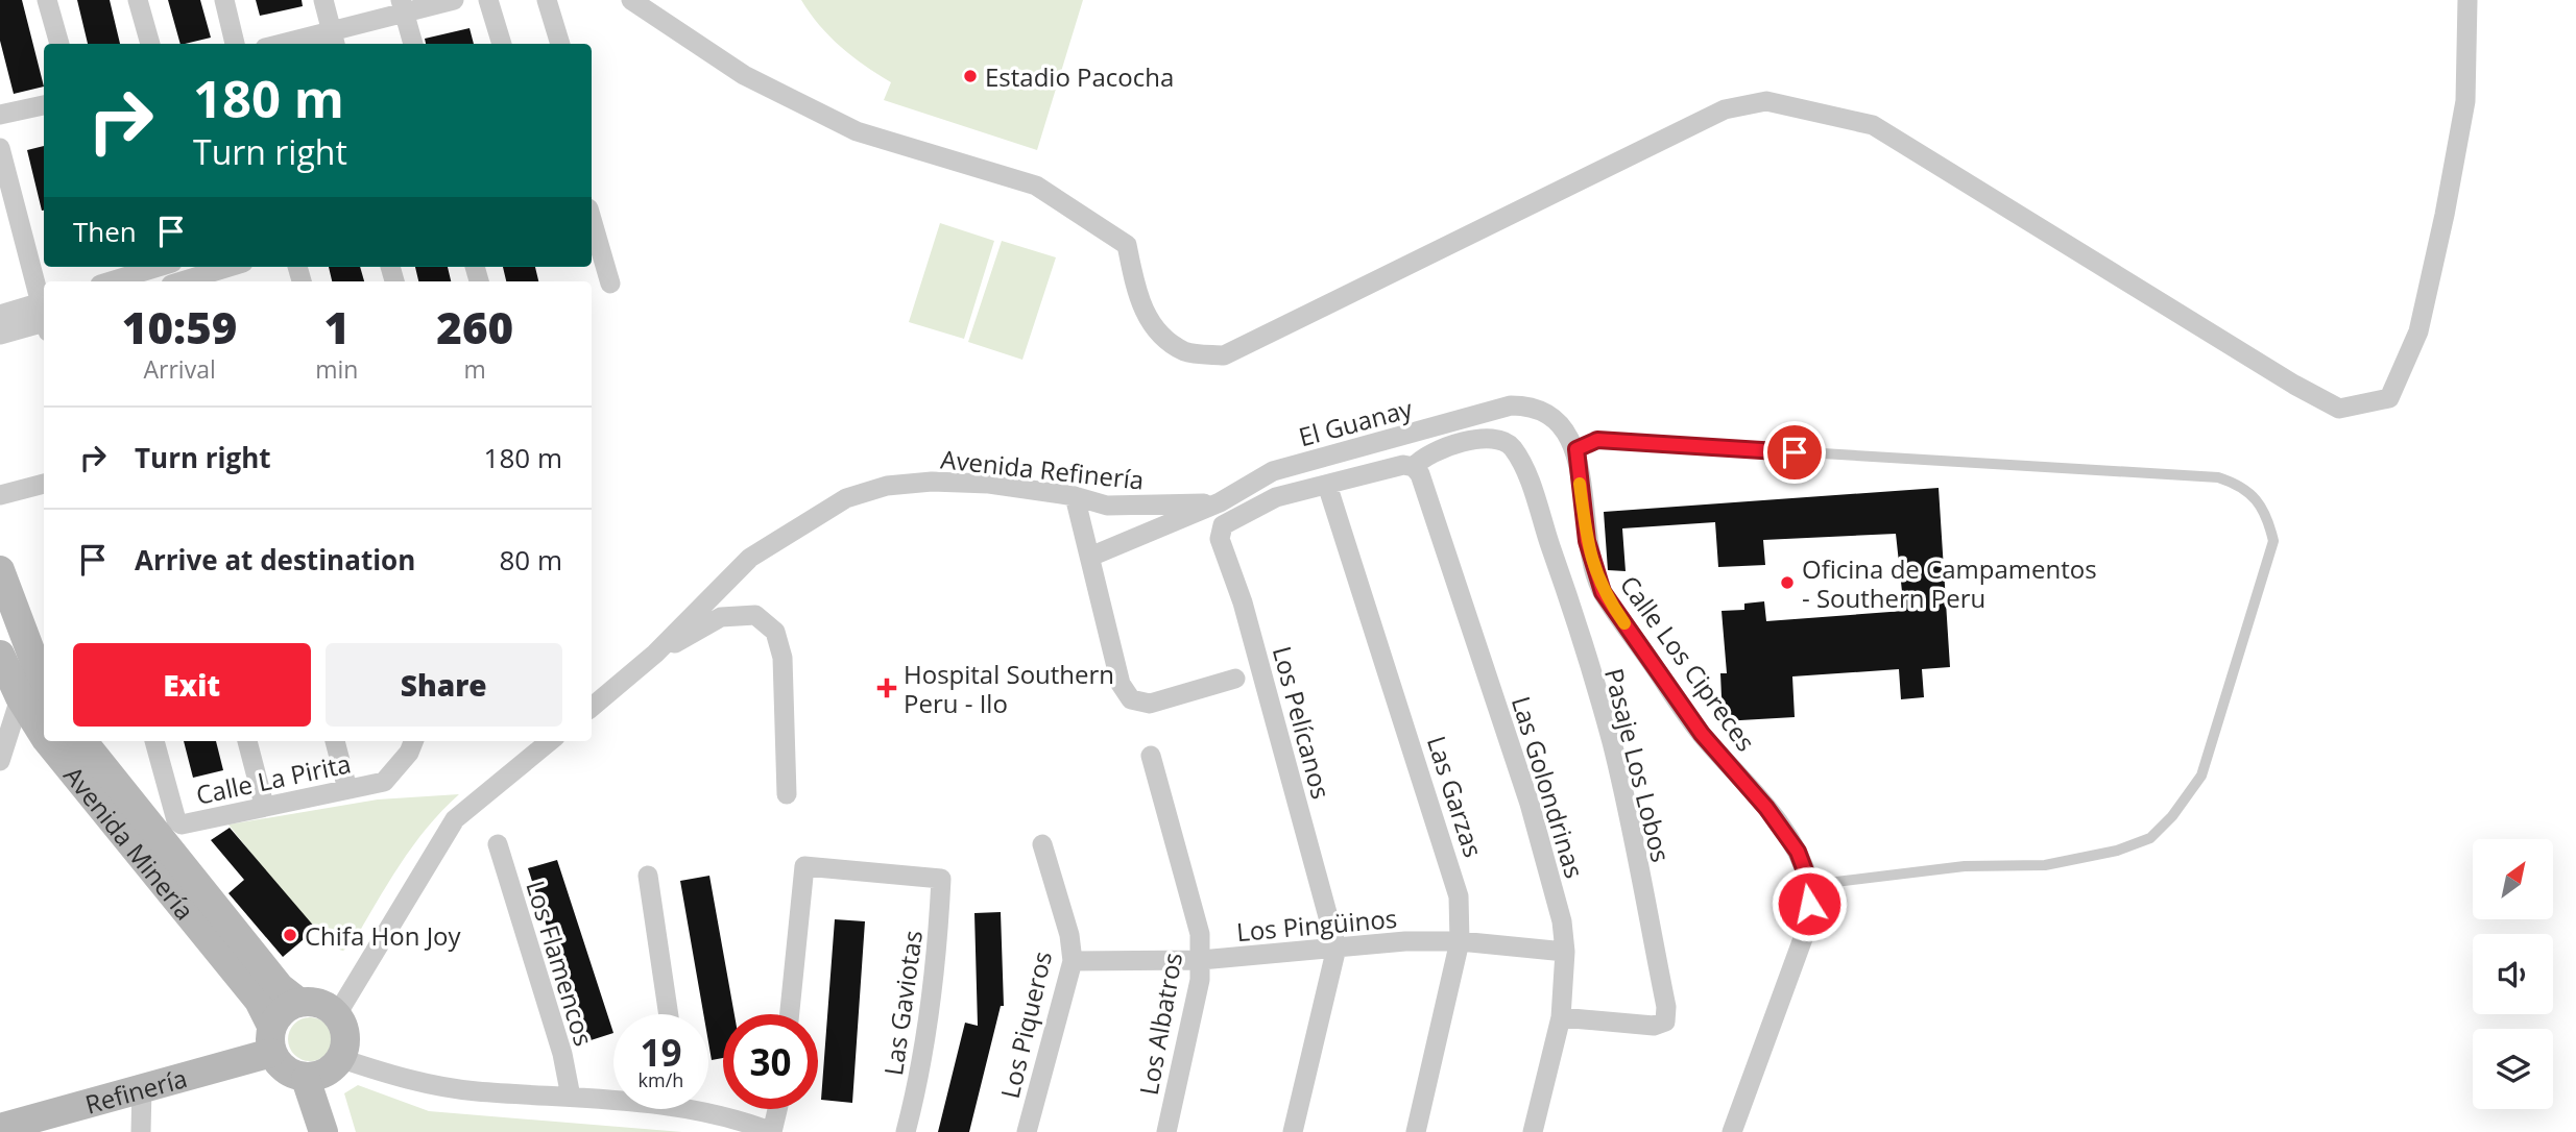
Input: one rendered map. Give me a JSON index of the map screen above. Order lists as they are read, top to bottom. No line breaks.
{"streets":{"main road":["Avenida Minería","Refinería"],"street":["El Guanay","Avenida Refinería","Calle Los Cipreces","Los Pelícanos","Pasaje Los Lobos","Calle La Pirita","Las Golondrinas","Las Garzas","Los Pingüinos","Los Flamencos","Las Gaviotas","Los Albatros","Los Piqueros"]},"crossings":[["El Guanay","Avenida Refinería"],["El Guanay","Calle Los Cipreces"],["Los Pelícanos","Pasaje Los Lobos"],["Los Pelícanos","Las Golondrinas"],["Los Pelícanos","Las Garzas"],["Los Pelícanos","Los Pingüinos"],["Pasaje Los Lobos","Las Golondrinas"],["Las Golondrinas","Los Pingüinos"],["Las Garzas","Los Pingüinos"],["Avenida Minería","Refinería"],["Los Pingüinos","Los Albatros"],["Los Pingüinos","Los Piqueros"]],"places":{"other":["Estadio Pacocha","Oficina de Campamentos - Southern Peru","Chifa Hon Joy"],"health":["Hospital Southern Peru - Ilo"]},"north":"top right","page":{"turn":["180 m","Turn right"],"then":"Then","eta":["10:59","Arrival","1","min","260","m"],"list":[{"name":"Turn right","value":"180 m"},{"name":"Arrive at destination","value":"80 m"}],"buttons":["Exit","Share"],"speed":"19 km/h","limit":"30"}}
